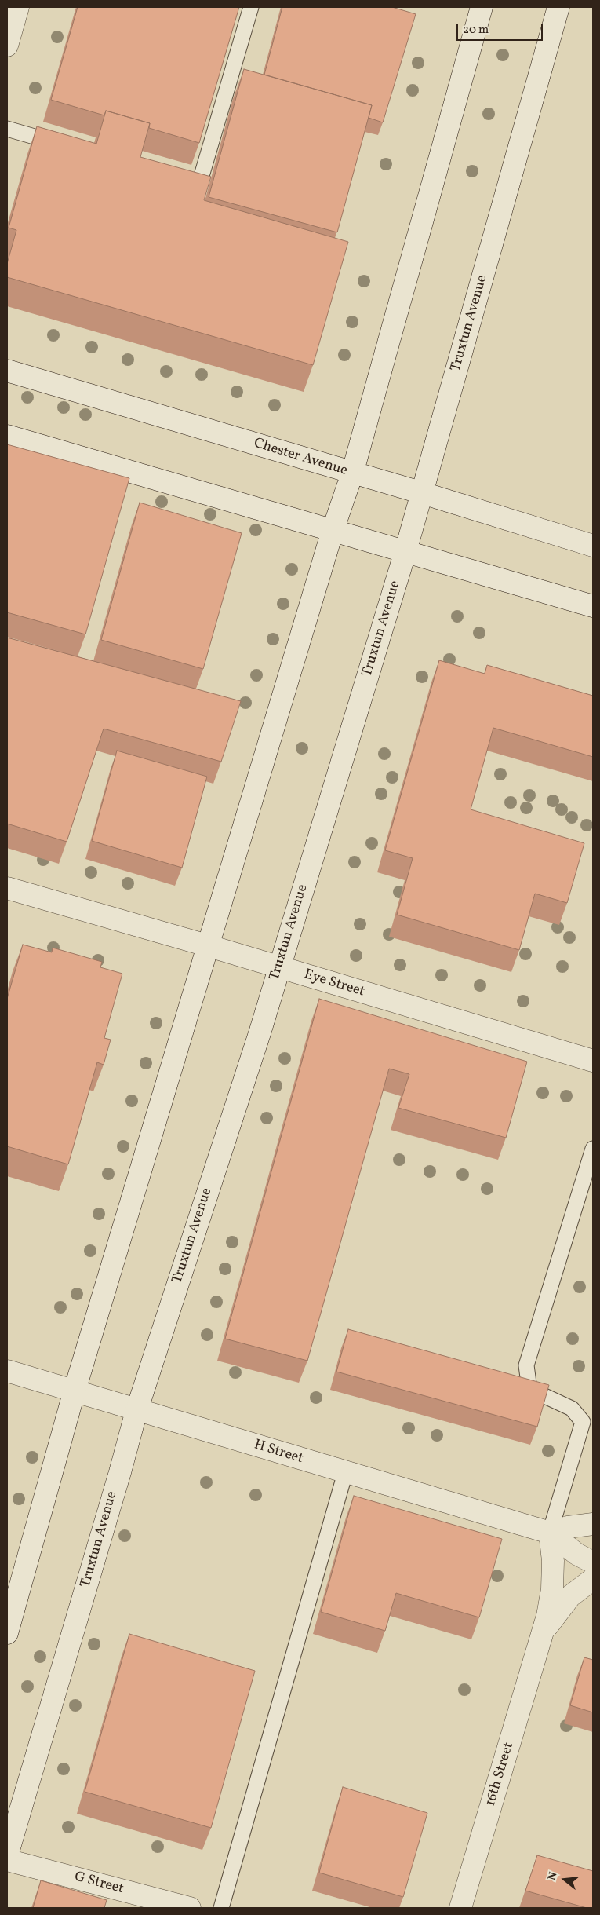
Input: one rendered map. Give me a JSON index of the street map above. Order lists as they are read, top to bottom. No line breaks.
{"streets":{"main road":["Truxtun Avenue","Chester Avenue","Eye Street","H Street","16th Street","G Street"]},"crossings":[["Truxtun Avenue","Chester Avenue"],["Truxtun Avenue","Eye Street"],["Truxtun Avenue","H Street"],["H Street","16th Street"]],"scale_bar":"20 m","north":"left"}
